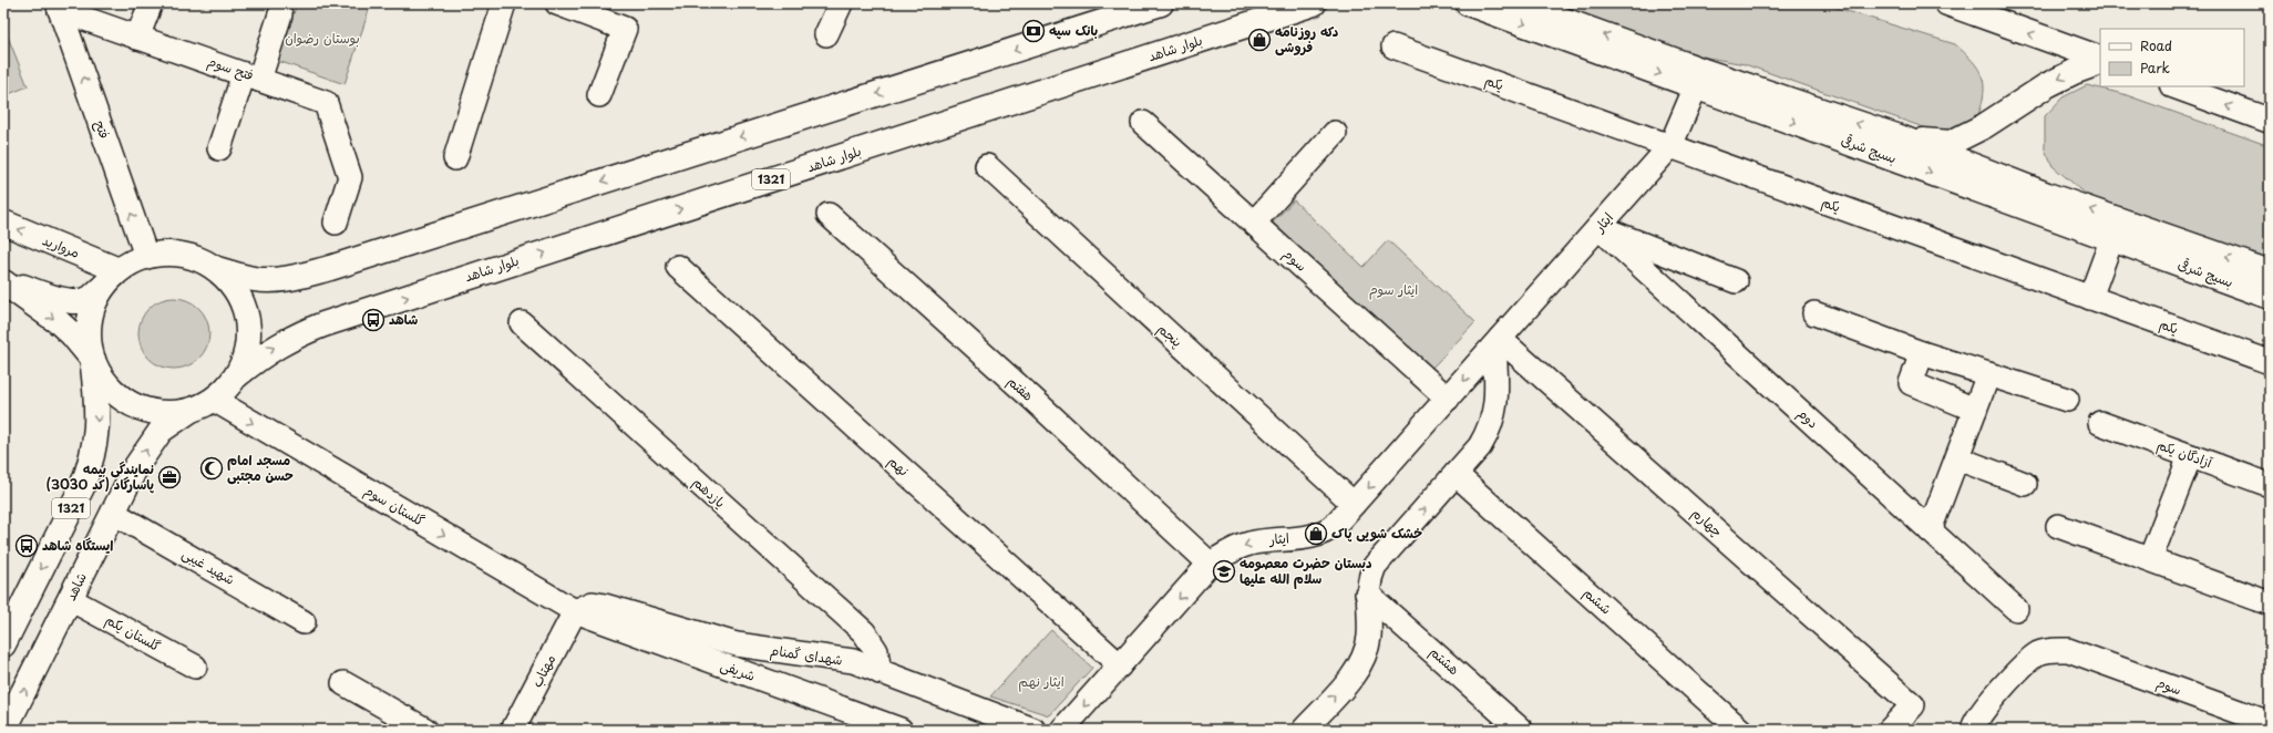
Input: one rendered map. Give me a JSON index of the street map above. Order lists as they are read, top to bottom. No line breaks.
{"streets":{"main road":["بلوار شاهد","بسیج شرقی","1321","مروارید","شاهد"],"street":["فتح سوم","یکم","فتح","ایثار","سوم","پنجم","هفتم","دوم","آزادگان یکم","نهم","یازدهم","گلستان سوم","چهارم","شهید غیبی","ششم","گلستان یکم","شهدای گمنام","هشتم","مهتاب","شریفی"]},"crossings":[["فتح سوم","فتح"],["یکم","ایثار"],["بسیج شرقی","ایثار"],["ایثار","سوم"],["ایثار","پنجم"],["ایثار","هفتم"],["ایثار","دوم"],["ایثار","نهم"],["ایثار","چهارم"],["یازدهم","شهدای گمنام"],["گلستان سوم","شهدای گمنام"],["گلستان سوم","مهتاب"],["گلستان سوم","شریفی"],["شهید غیبی","شاهد"],["شاهد","گلستان یکم"],["شهدای گمنام","مهتاب"],["شهدای گمنام","شریفی"],["مهتاب","شریفی"]],"one_way":["فتح","ایثار","گلستان سوم"],"parks":["بوستان رضوان","ایثار سوم","ایثار نهم"],"places":{"bank":["بانک سپه"],"shop":["دکه روزنامه فروشی","خشک شویی پاک"],"bus stop":["شاهد","ایستگاه شاهد"],"mosque":["مسجد امام حسن مجتبی"],"office":["نمایندگی بیمه پاسارگاد (کد 3030)"],"school or university":["دبستان حضرت معصومه سلام الله علیها"]},"legend":["Road","Park"]}
